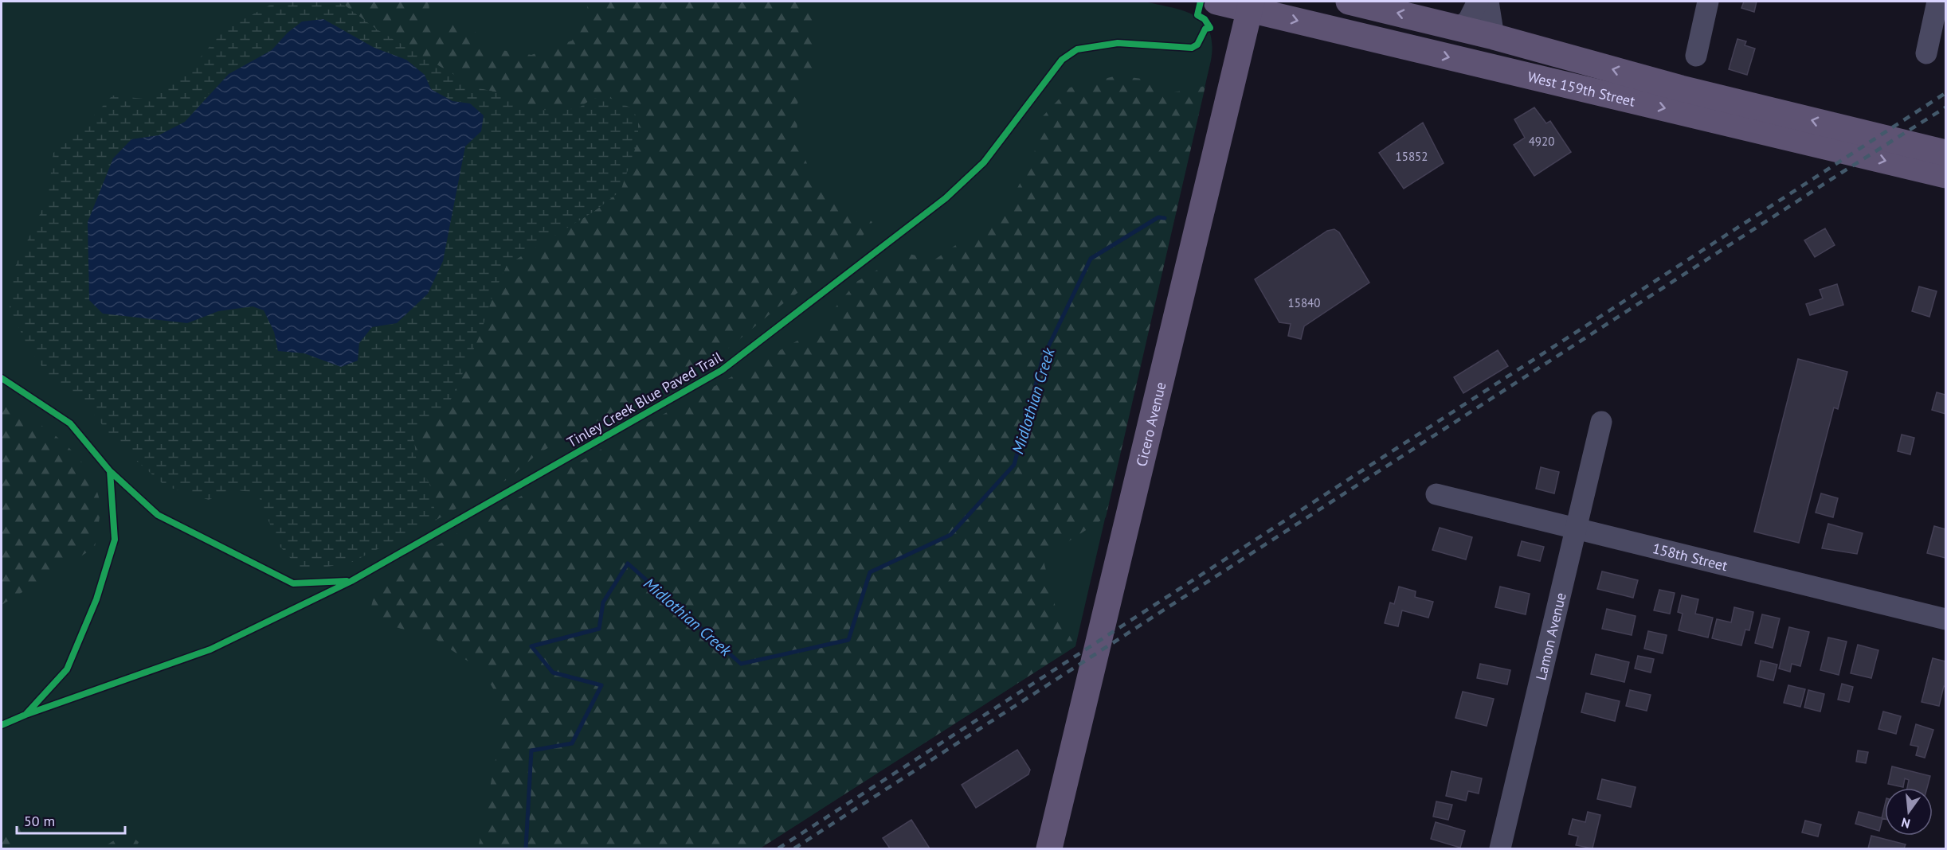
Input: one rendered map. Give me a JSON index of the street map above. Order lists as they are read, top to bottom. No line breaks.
{"streets":{"main road":["West 159th Street","Cicero Avenue"],"street":["158th Street","Lamon Avenue"],"cycle path":["Tinley Creek Blue Paved Trail"]},"crossings":[["West 159th Street","Cicero Avenue"],["158th Street","Lamon Avenue"]],"water":["Midlothian Creek"],"house_numbers":["4920","15852","15840"],"scale_bar":"50 m","north":"bottom"}
